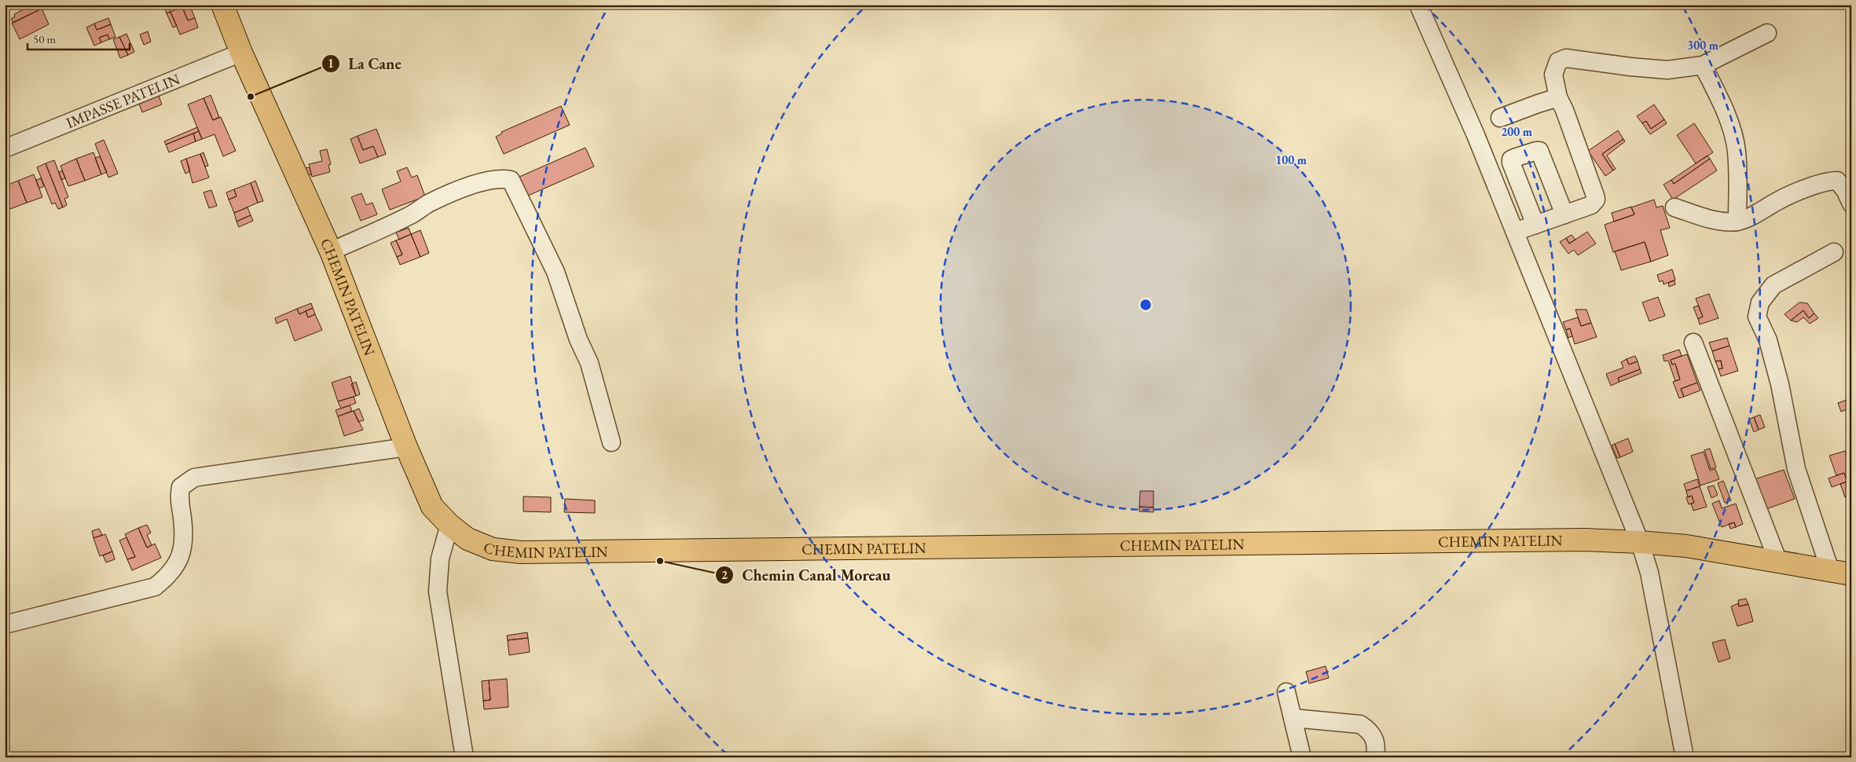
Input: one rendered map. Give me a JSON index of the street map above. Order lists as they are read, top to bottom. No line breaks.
{"streets":{"main road":["CHEMIN PATELIN"],"street":["IMPASSE PATELIN"]},"crossings":[["IMPASSE PATELIN","CHEMIN PATELIN"]],"places":["La Cane","Chemin Canal Moreau"],"scale_bar":"50 m","rings":["300 m","200 m","100 m"]}
